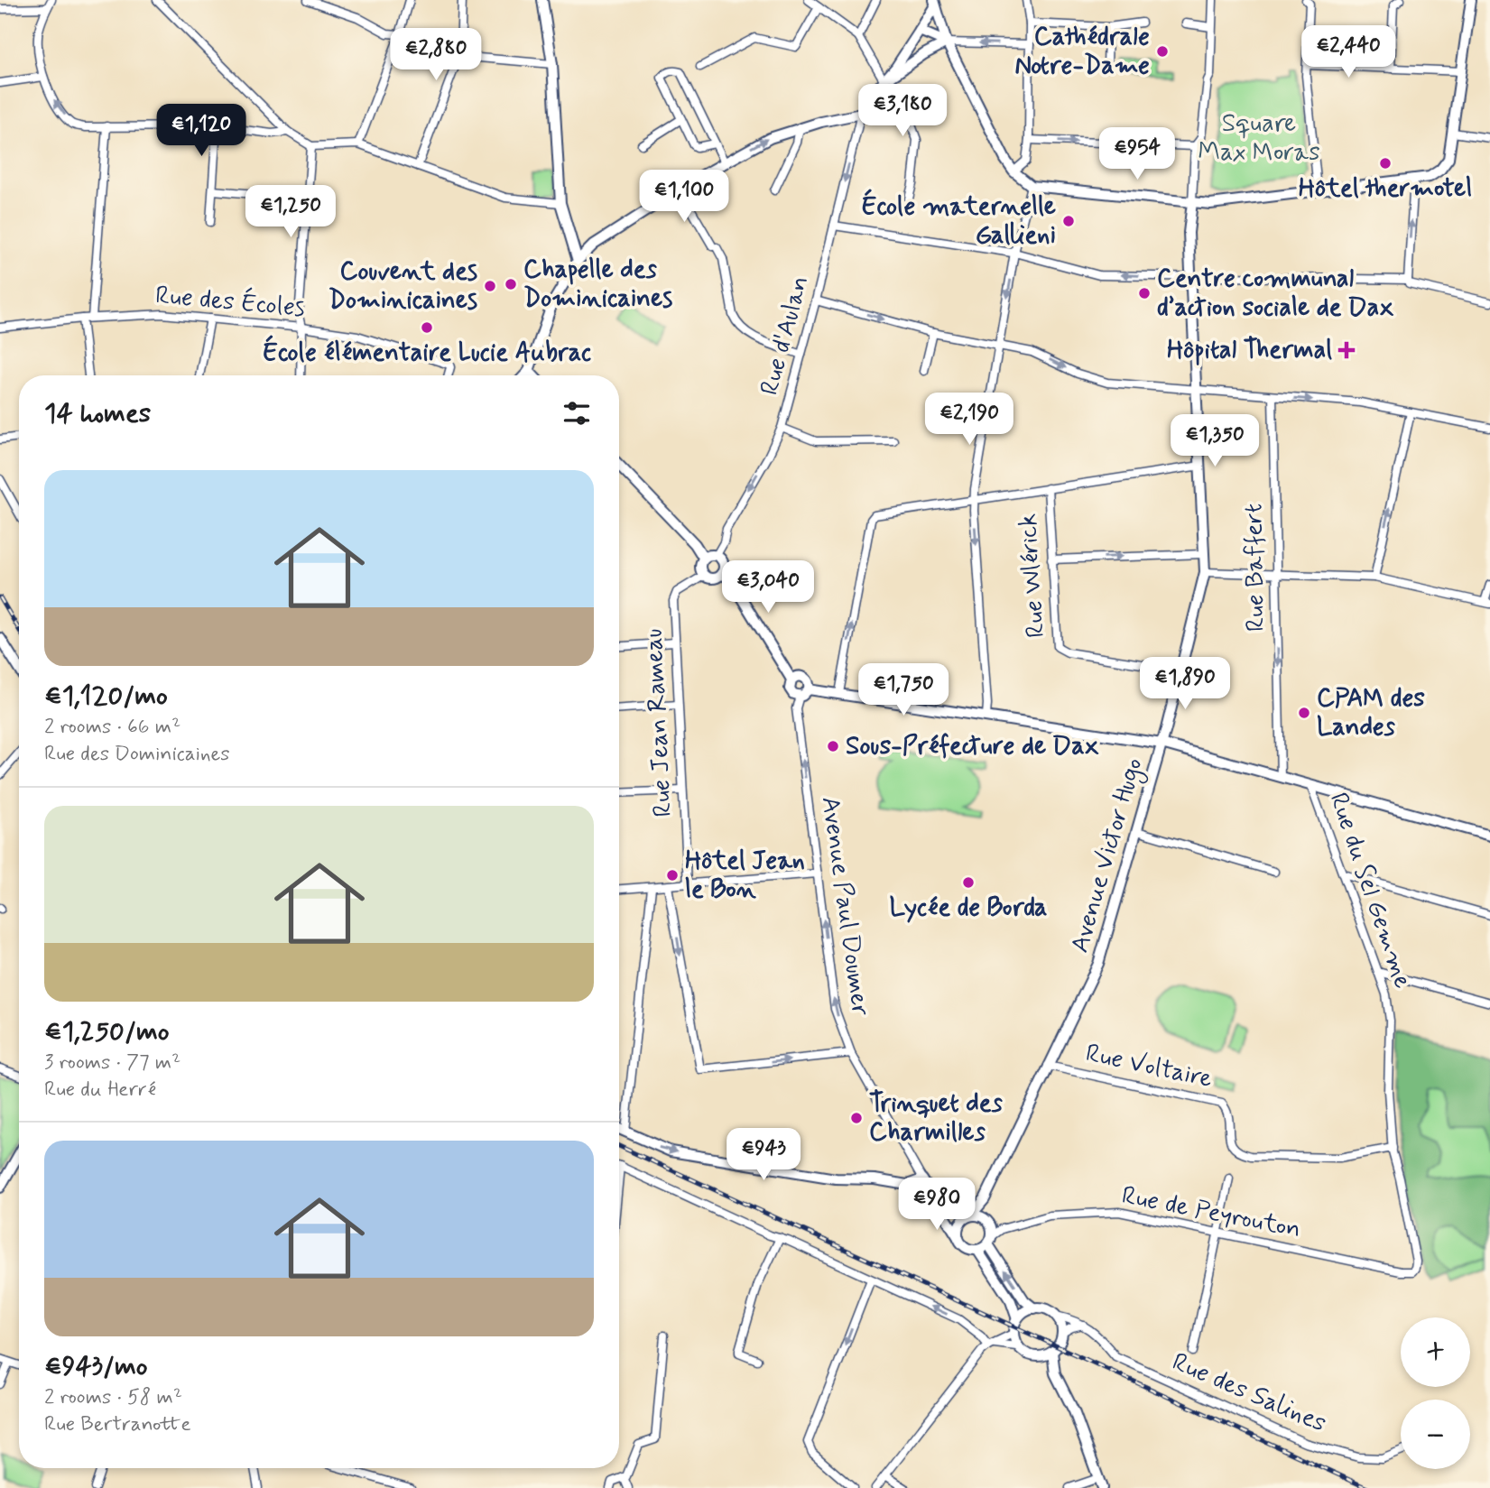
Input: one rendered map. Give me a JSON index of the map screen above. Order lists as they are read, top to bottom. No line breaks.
{"streets":{"main road":["Avenue Victor Hugo","Avenue Paul Doumer"],"street":["Rue des Écoles","Rue d'Aulan","Rue Baffert","Rue Wlérick","Rue Jean Rameau","Rue du Sel Gemme","Rue Voltaire","Rue de Peyrouton","Rue des Salines"]},"crossings":[["Rue d'Aulan","Rue Jean Rameau"],["Rue Wlérick","Avenue Victor Hugo"],["Avenue Victor Hugo","Avenue Paul Doumer"],["Avenue Victor Hugo","Rue Voltaire"],["Avenue Victor Hugo","Rue de Peyrouton"],["Rue du Sel Gemme","Rue Voltaire"],["Rue du Sel Gemme","Rue de Peyrouton"],["Avenue Paul Doumer","Rue de Peyrouton"]],"one_way":["Rue d'Aulan","Rue Baffert","Avenue Paul Doumer"],"parks":["Square Max Moras"],"places":{"other":["Cathédrale Notre-Dame","Hôtel thermotel","École maternelle Gallieni","Chapelle des Dominicaines","Couvent des Dominicaines","Centre communal d’action sociale de Dax","École élémentaire Lucie Aubrac","CPAM des Landes","Sous-Préfecture de Dax","Hôtel Jean le Bon","Lycée de Borda","Trinquet des Charmilles"],"health":["Hôpital Thermal"]},"page":{"price":["€2,440","€2,880","€3,180","€1,120","€954","€1,100","€1,250","€2,190","€1,350","€3,040","€1,890","€1,750","€943","€980"],"heading":"14 homes","list":[{"name":"€1,120/mo","note":"2 rooms · 66 m² · Rue des Dominicaines"},{"name":"€1,250/mo","note":"3 rooms · 77 m² · Rue du Herré"},{"name":"€943/mo","note":"2 rooms · 58 m² · Rue Bertranotte"}],"map_buttons":["+","−"]}}
